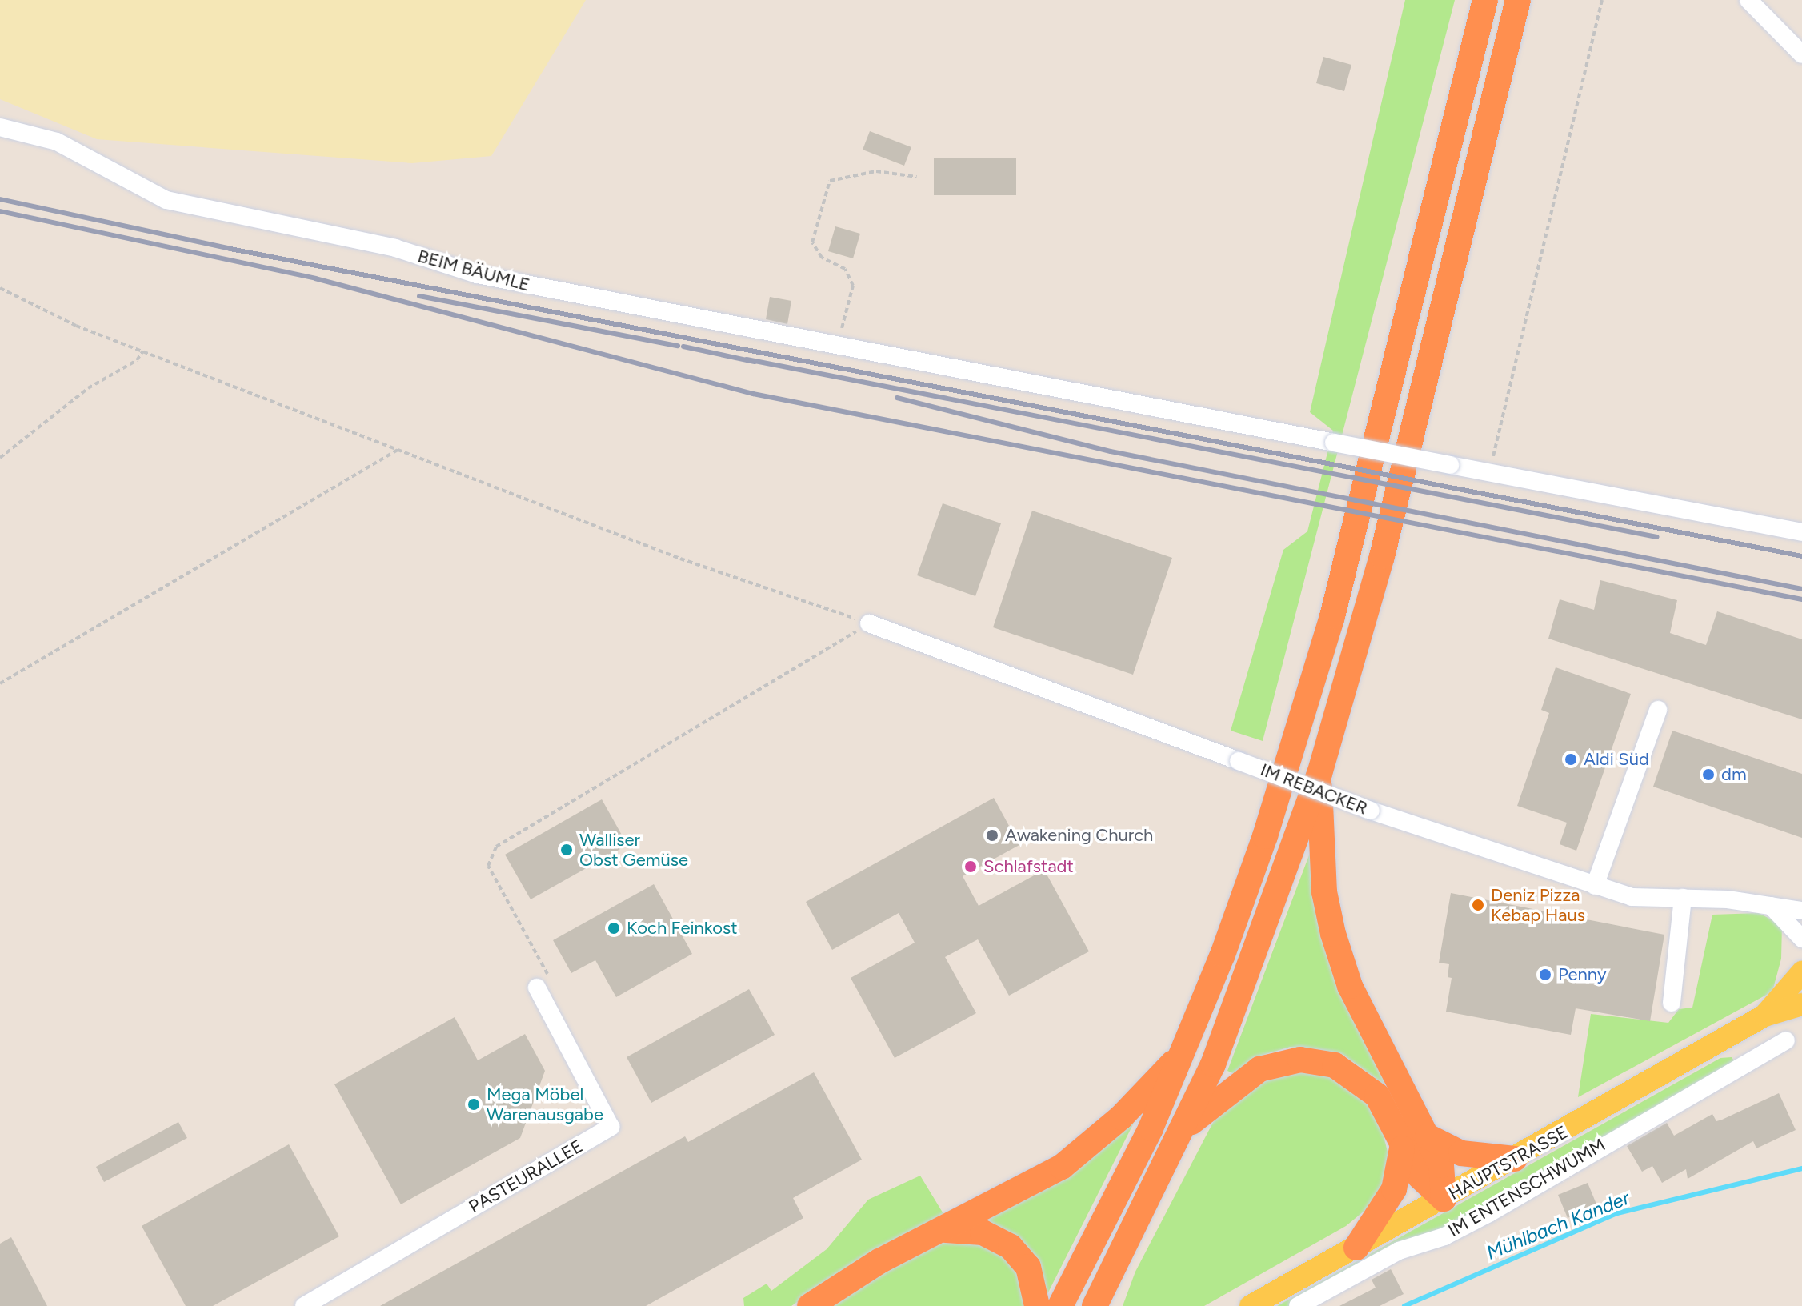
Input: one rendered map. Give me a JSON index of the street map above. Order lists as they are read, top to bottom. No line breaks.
{"streets":{"main road":["HAUPTSTRASSE"],"street":["BEIM BÄUMLE","IM REBACKER","PASTEURALLEE","IM ENTENSCHWUMM"]},"water":["Mühlbach Kander"],"places":["Aldi Süd","dm","Awakening Church","Walliser Obst Gemüse","Schlafstadt","Deniz Pizza Kebap Haus","Koch Feinkost","Penny","Mega Möbel Warenausgabe"]}
